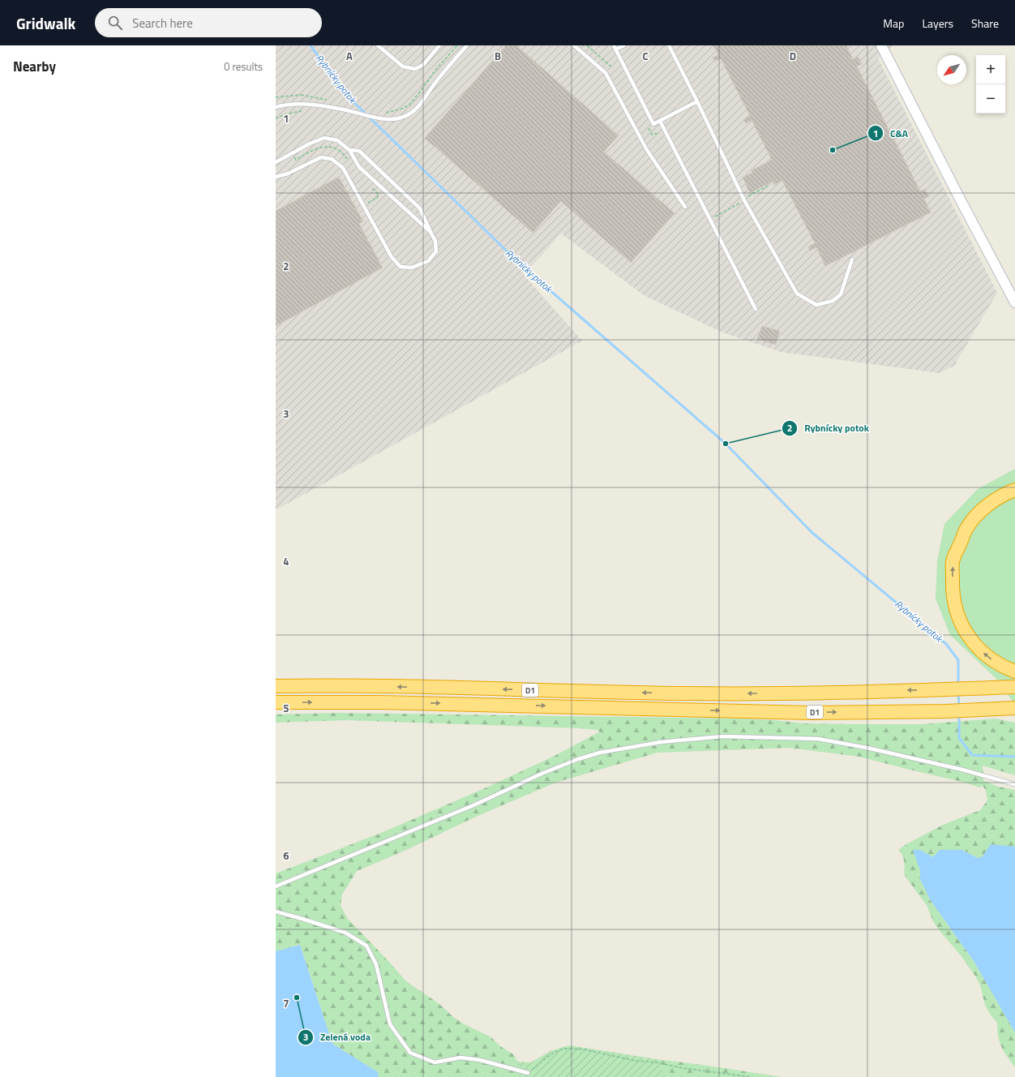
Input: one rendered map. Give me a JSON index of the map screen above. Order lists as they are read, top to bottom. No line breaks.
{"streets":{"highway":["D1"]},"water":["Rybnícky potok"],"places":["C&A","Rybnícky potok","Zelená voda"],"north":"bottom left","page":{"header":"Gridwalk","search":"Search here","nav":["Map","Layers","Share"],"heading":["Nearby","0 results"],"map_buttons":["+","−"]},"grid":{"columns":["A","B","C","D"],"rows":["1","2","3","4","5","6","7"]}}
